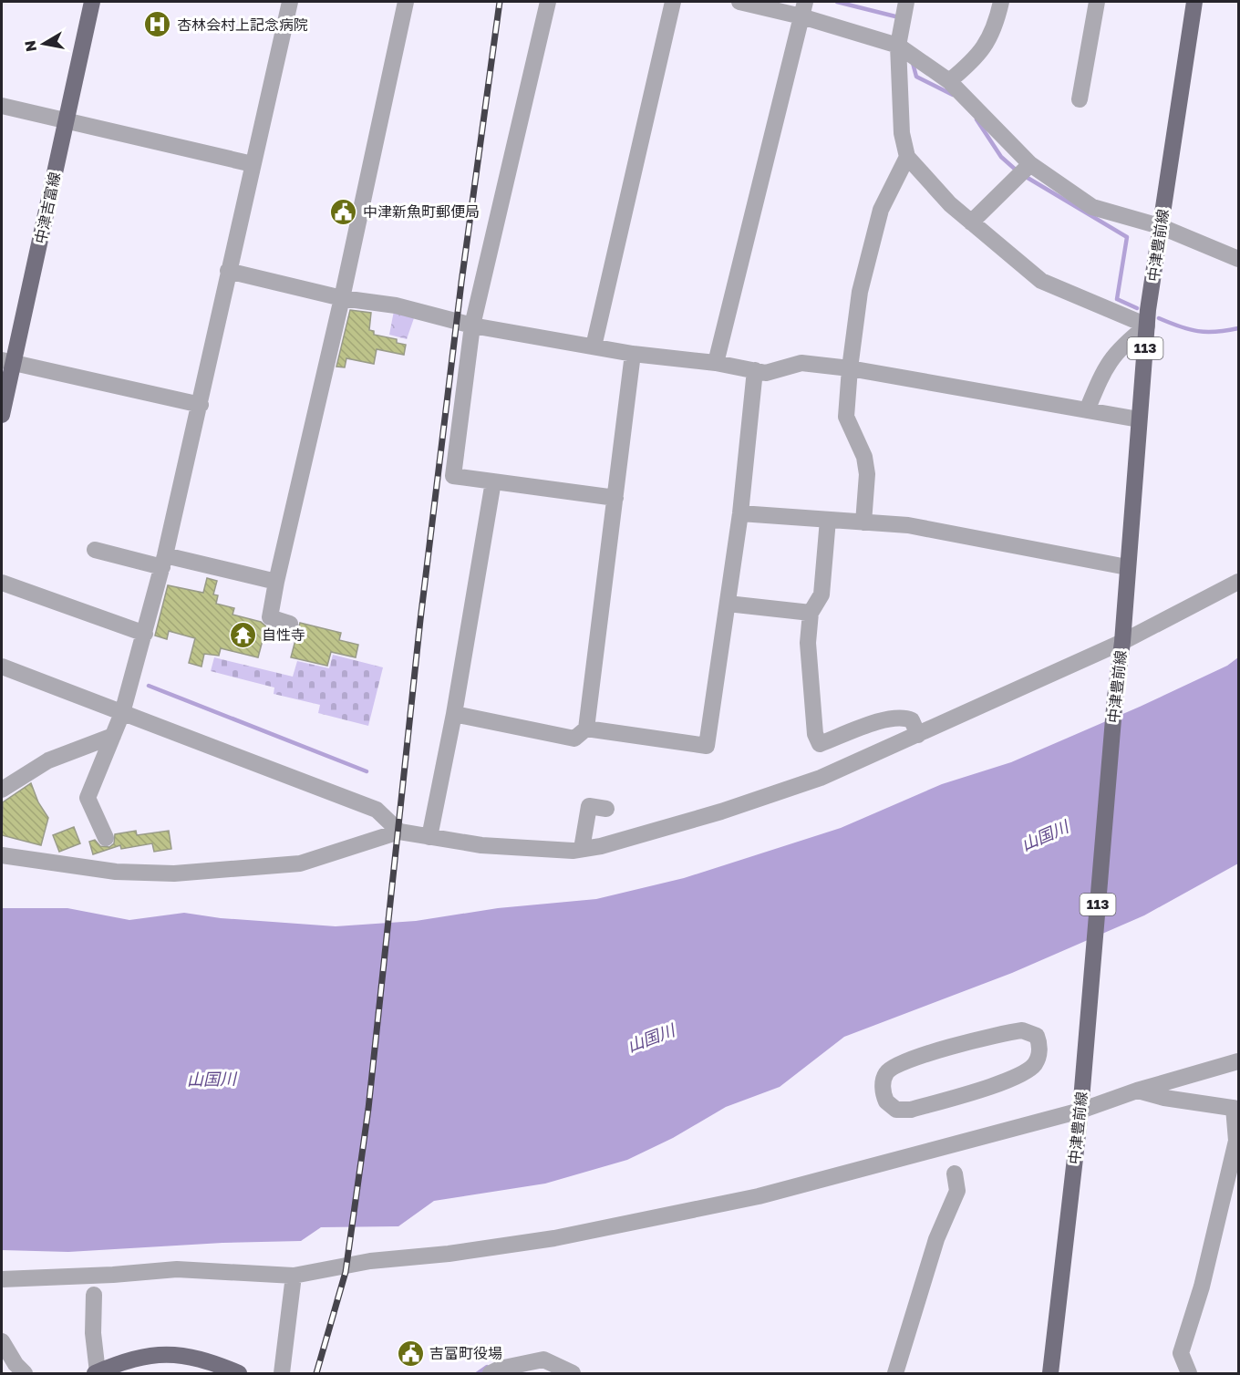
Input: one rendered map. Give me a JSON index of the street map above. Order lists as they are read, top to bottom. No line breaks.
{"streets":{"main road":["中津吉富線","中津豊前線","113"]},"water":["山国川"],"places":{"hospital":["杏林会村上記念病院"],"public building":["中津新魚町郵便局","吉富町役場"],"temple":["自性寺"]},"north":"left"}
